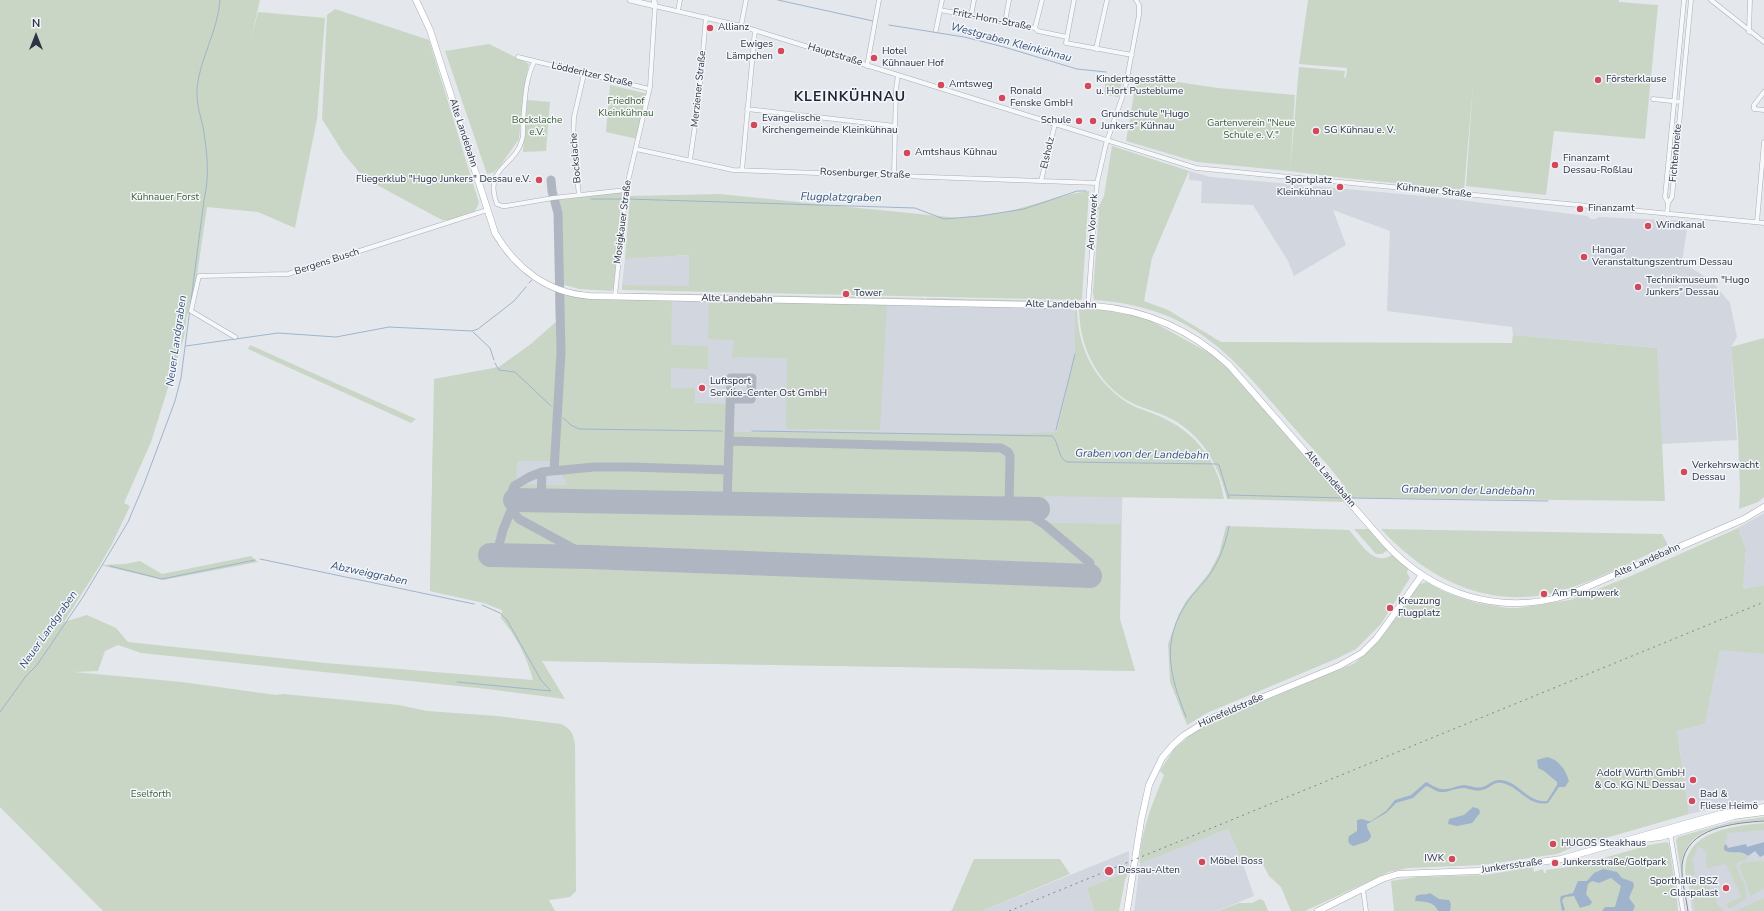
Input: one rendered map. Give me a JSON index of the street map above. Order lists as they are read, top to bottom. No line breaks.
{"streets":{"main road":["Alte Landebahn","Hünefeldstraße","Junkersstraße"],"street":["Fritz-Horn-Straße","Hauptstraße","Lödderitzer Straße","Merziener Straße","Elsholz","Fichtenbreite","Bockslache","Rosenburger Straße","Kühnauer Straße","Mosigkauer Straße","Am Vorwerk","Bergens Busch"]},"crossings":[["Fritz-Horn-Straße","Am Vorwerk"],["Hauptstraße","Merziener Straße"],["Hauptstraße","Elsholz"],["Hauptstraße","Kühnauer Straße"],["Hauptstraße","Mosigkauer Straße"],["Hauptstraße","Am Vorwerk"],["Lödderitzer Straße","Bockslache"],["Lödderitzer Straße","Mosigkauer Straße"],["Merziener Straße","Rosenburger Straße"],["Alte Landebahn","Mosigkauer Straße"],["Alte Landebahn","Am Vorwerk"],["Alte Landebahn","Bergens Busch"],["Alte Landebahn","Hünefeldstraße"],["Elsholz","Rosenburger Straße"],["Fichtenbreite","Kühnauer Straße"],["Rosenburger Straße","Mosigkauer Straße"],["Rosenburger Straße","Am Vorwerk"],["Kühnauer Straße","Am Vorwerk"]],"districts":["KLEINKÜHNAU"],"water":["Westgraben Kleinkühnau","Flugplatzgraben","Neuer Landgraben","Graben von der Landebahn","Abzweiggraben"],"parks":["Friedhof Kleinkühnau","Bockslache e.V.","Gartenverein \"Neue Schule e. V.\"","Kühnauer Forst","Eselforth"],"places":["Allianz","Ewiges Lämpchen","Hotel Kühnauer Hof","Försterklause","Amtsweg","Kindertagesstätte u. Hort Pusteblume","Ronald Fenske GmbH","Schule","Grundschule \"Hugo Junkers\" Kühnau","Evangelische Kirchengemeinde Kleinkühnau","SG Kühnau e. V.","Amtshaus Kühnau","Finanzamt Dessau-Roßlau","Fliegerklub \"Hugo Junkers\" Dessau e.V.","Sportplatz Kleinkühnau","Finanzamt","Windkanal","Hangar Veranstaltungszentrum Dessau","Technikmuseum \"Hugo Junkers\" Dessau","Tower","Luftsport Service-Center Ost GmbH","Verkehrswacht Dessau","Am Pumpwerk","Kreuzung Flugplatz","Adolf Würth GmbH & Co. KG NL Dessau","Bad & Fliese Heimö","HUGOS Steakhaus","IWK","Möbel Boss","Junkersstraße/Golfpark","Dessau-Alten","Sporthalle BSZ - Glaspalast"],"north":"top"}
